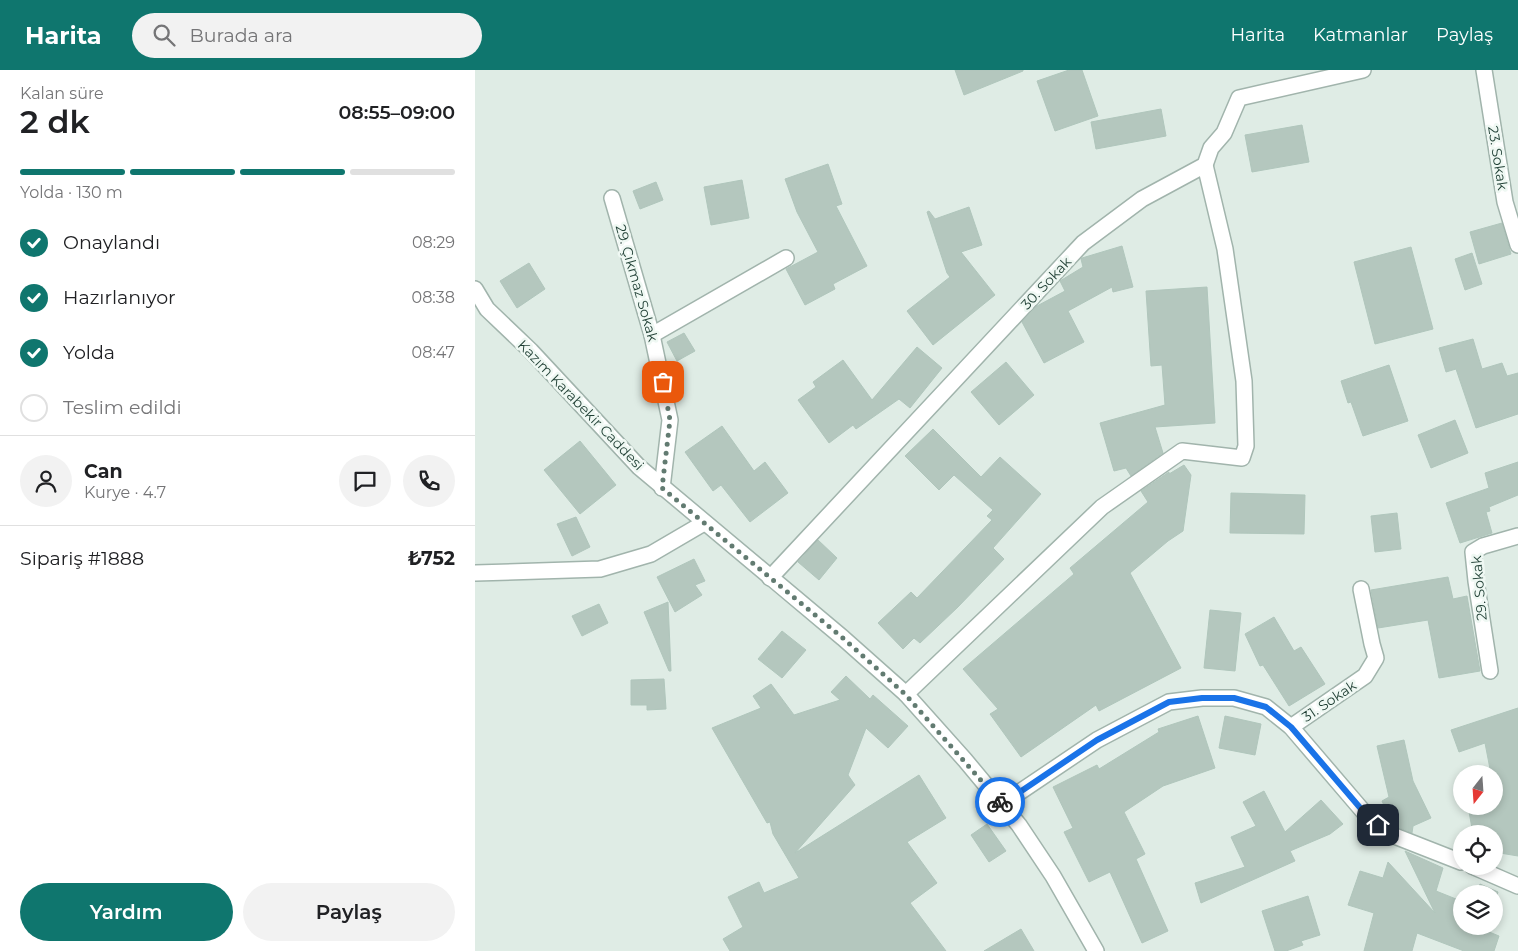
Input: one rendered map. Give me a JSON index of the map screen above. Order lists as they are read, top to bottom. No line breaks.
{"streets":{"street":["23. Sokak","29. Çıkmaz Sokak","30. Sokak","Kazım Karabekir Caddesi","29. Sokak","31. Sokak"]},"crossings":[["29. Çıkmaz Sokak","Kazım Karabekir Caddesi"],["30. Sokak","Kazım Karabekir Caddesi"],["Kazım Karabekir Caddesi","31. Sokak"]],"north":"bottom","page":{"header":"Harita","search":"Burada ara","nav":["Harita","Katmanlar","Paylaş"],"heading":["2 dk","Kalan süre","08:55–09:00"],"panel":["Can","Kurye · 4.7","Sipariş #1888","₺752"],"bar":"Yolda · 130 m","list":[["Onaylandı","08:29"],["Hazırlanıyor","08:38"],["Yolda","08:47"],"Teslim edildi"],"buttons":["Yardım","Paylaş"]}}
